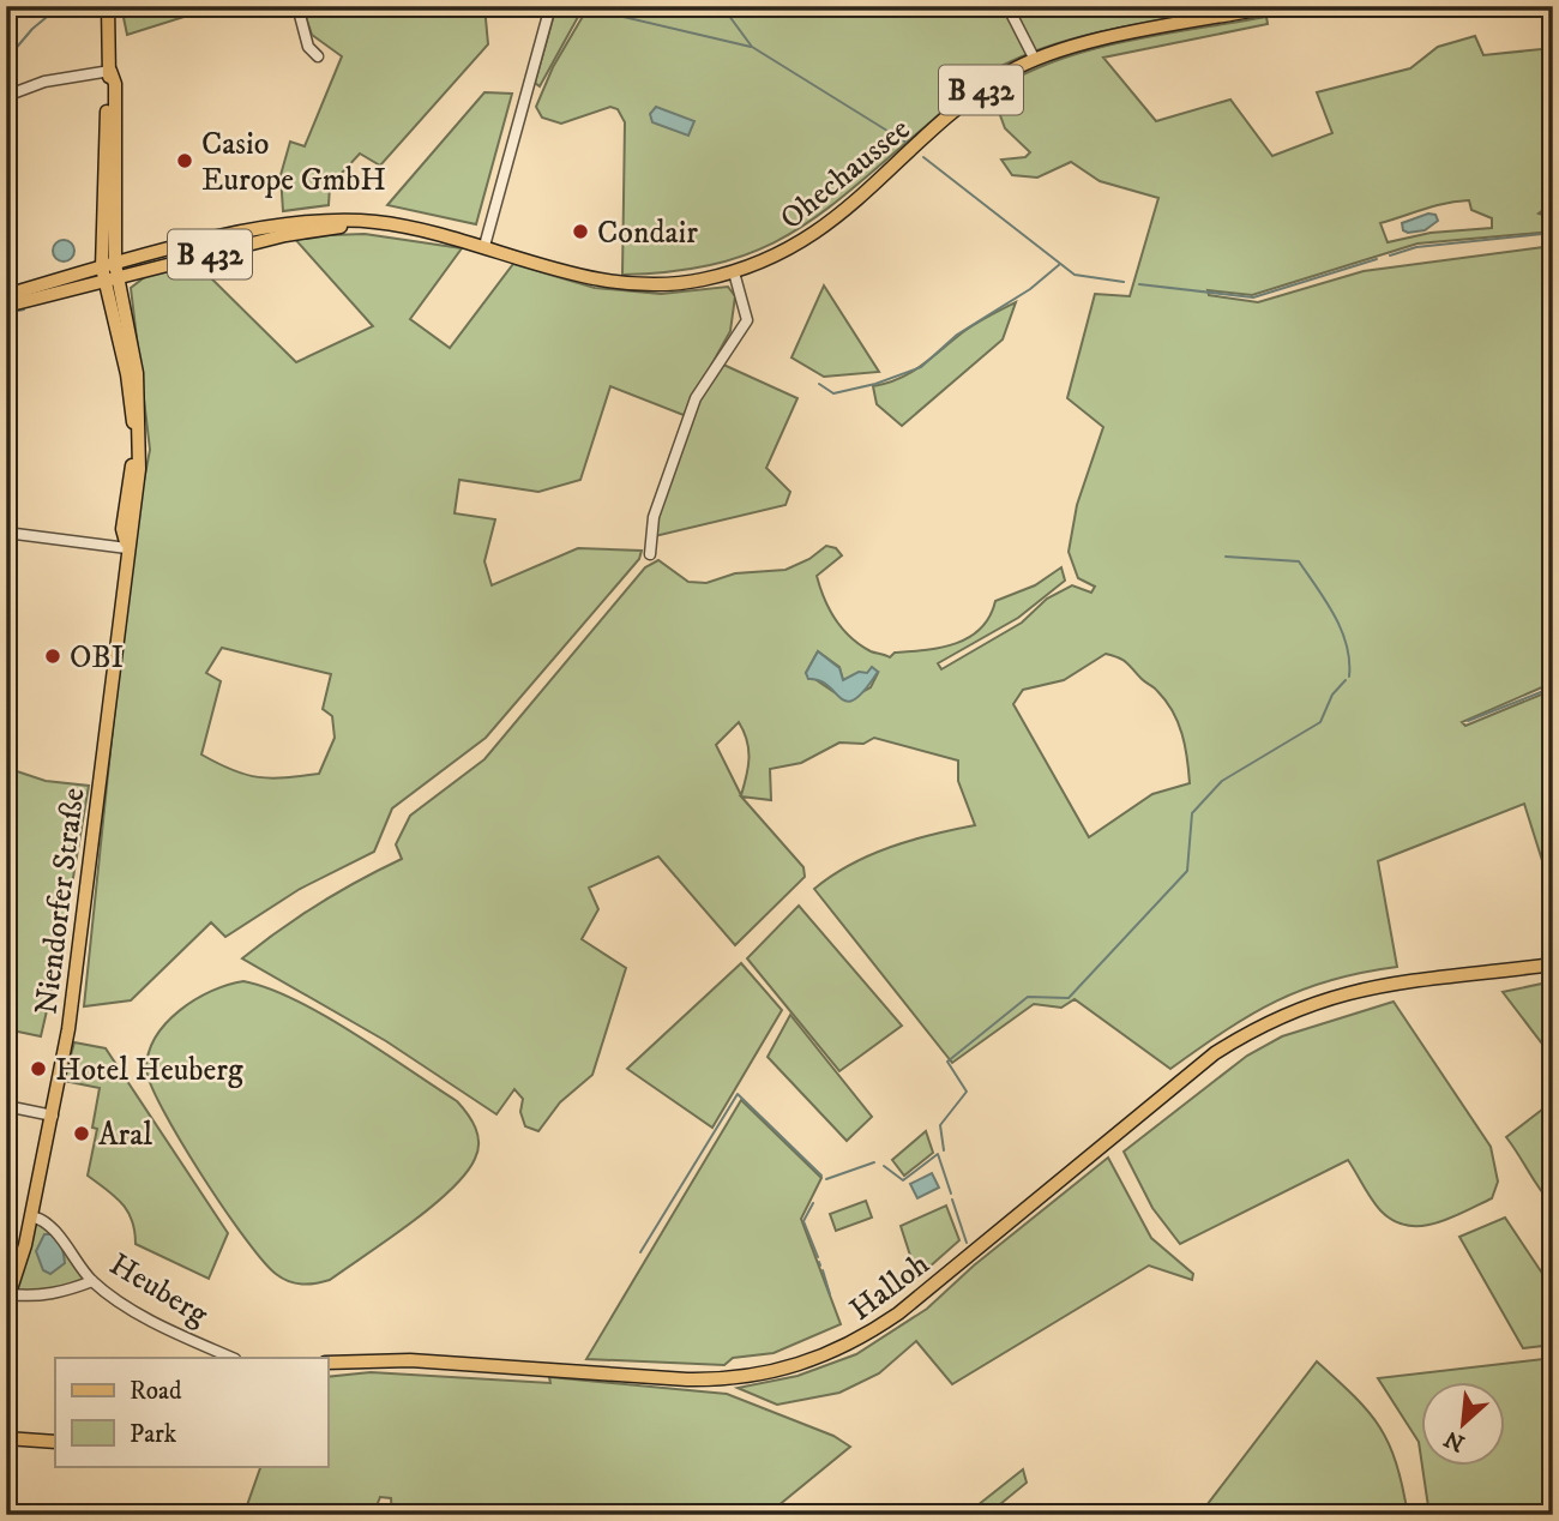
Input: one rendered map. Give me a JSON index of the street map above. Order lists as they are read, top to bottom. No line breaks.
{"streets":{"main road":["B 432","Ohechaussee","Niendorfer Straße","Halloh"],"street":["Heuberg"]},"crossings":[["Ohechaussee","Niendorfer Straße"],["Niendorfer Straße","Heuberg"]],"places":["Casio Europe GmbH","Condair","OBI","Hotel Heuberg","Aral"],"legend":["Road","Park"],"north":"bottom left"}
